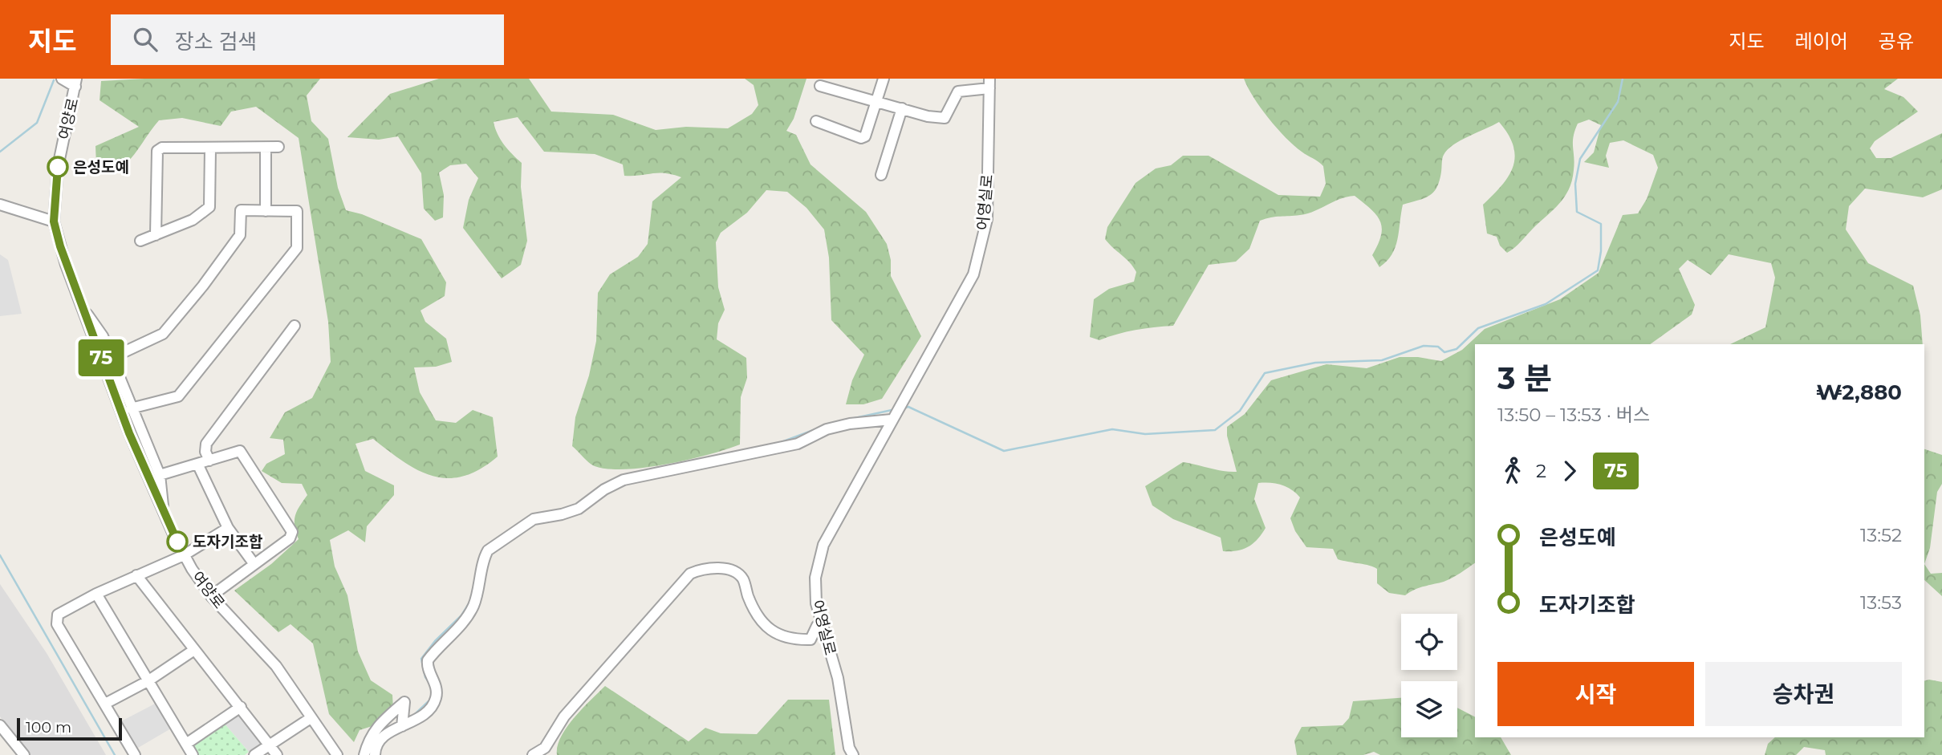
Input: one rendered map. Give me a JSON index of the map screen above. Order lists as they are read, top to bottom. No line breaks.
{"streets":{"street":["여양로","어영실로"]},"places":["은성도예","도자기조합"],"lines":["bus line 75"],"scale_bar":"100 m","page":{"header":"지도","search":"장소 검색","nav":["지도","레이어","공유"],"on_map":"75","heading":["3 분","13:50 – 13:53 · 버스","₩2,880"],"legs":["2","75"],"list":[{"name":"은성도예","value":"13:52"},{"name":"도자기조합","value":"13:53"}],"buttons":["시작","승차권"],"scale":"100 m"}}
